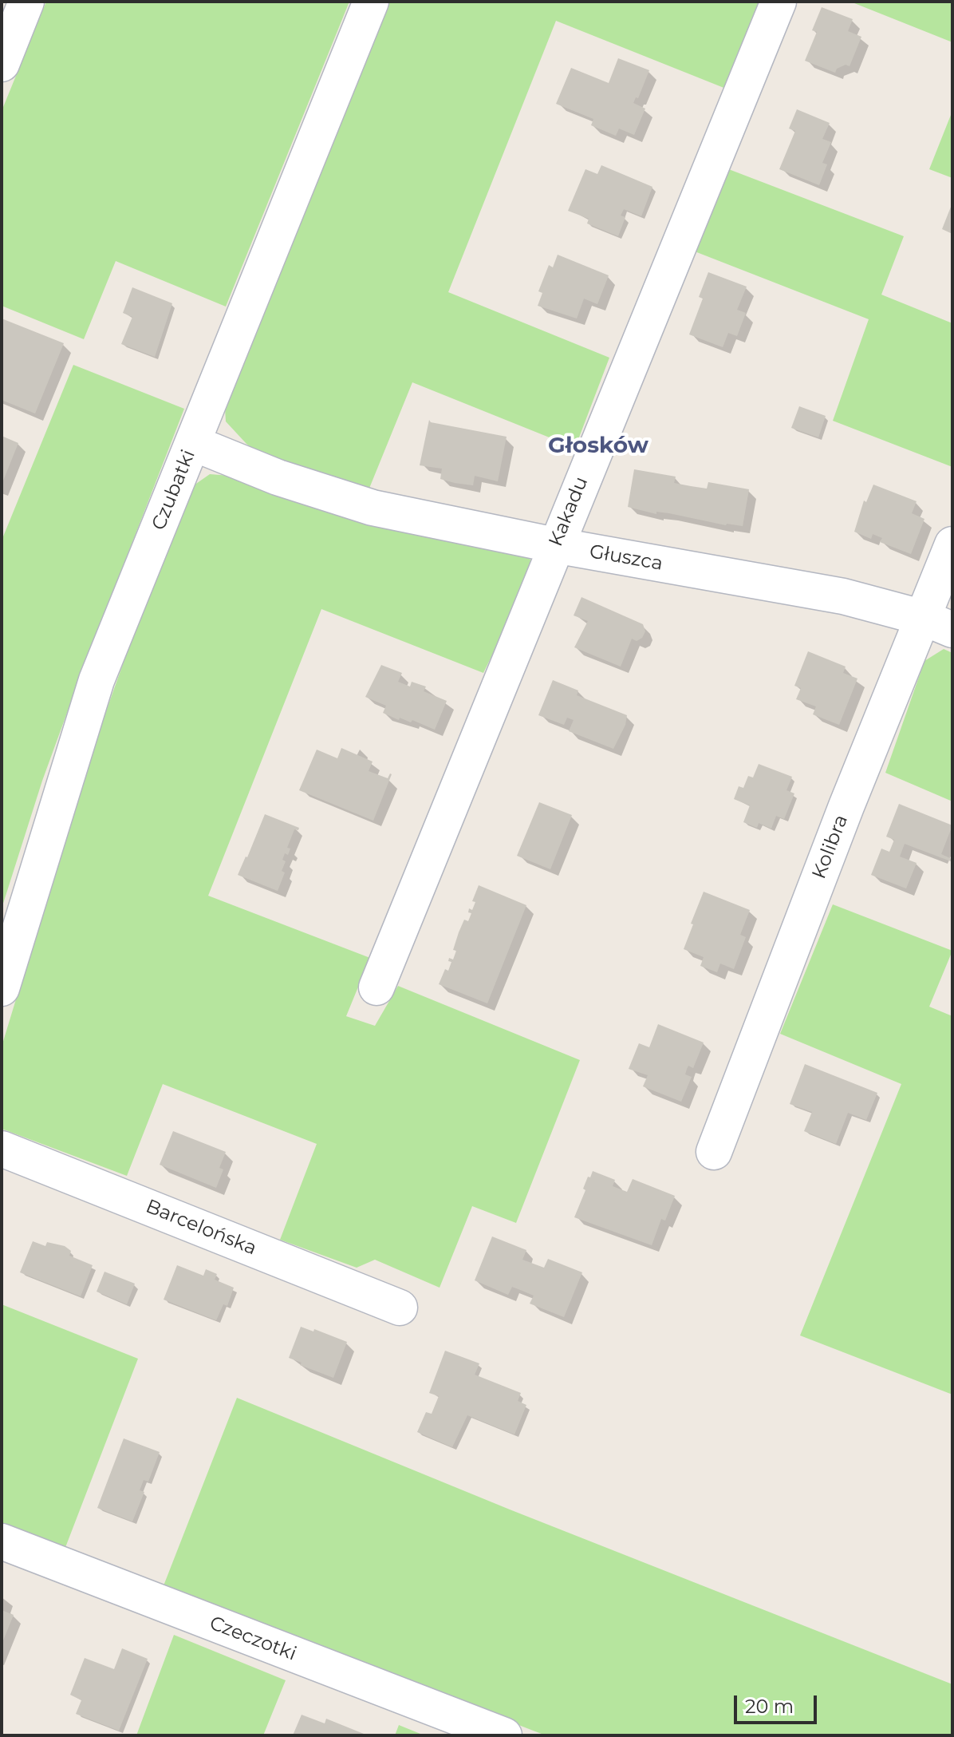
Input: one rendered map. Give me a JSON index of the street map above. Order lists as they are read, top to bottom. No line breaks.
{"streets":{"street":["Czubatki","Kakadu","Głuszca","Kolibra","Barcelońska","Czeczotki"]},"crossings":[["Czubatki","Głuszca"],["Kakadu","Głuszca"],["Głuszca","Kolibra"]],"districts":["Głosków"],"scale_bar":"20 m"}
